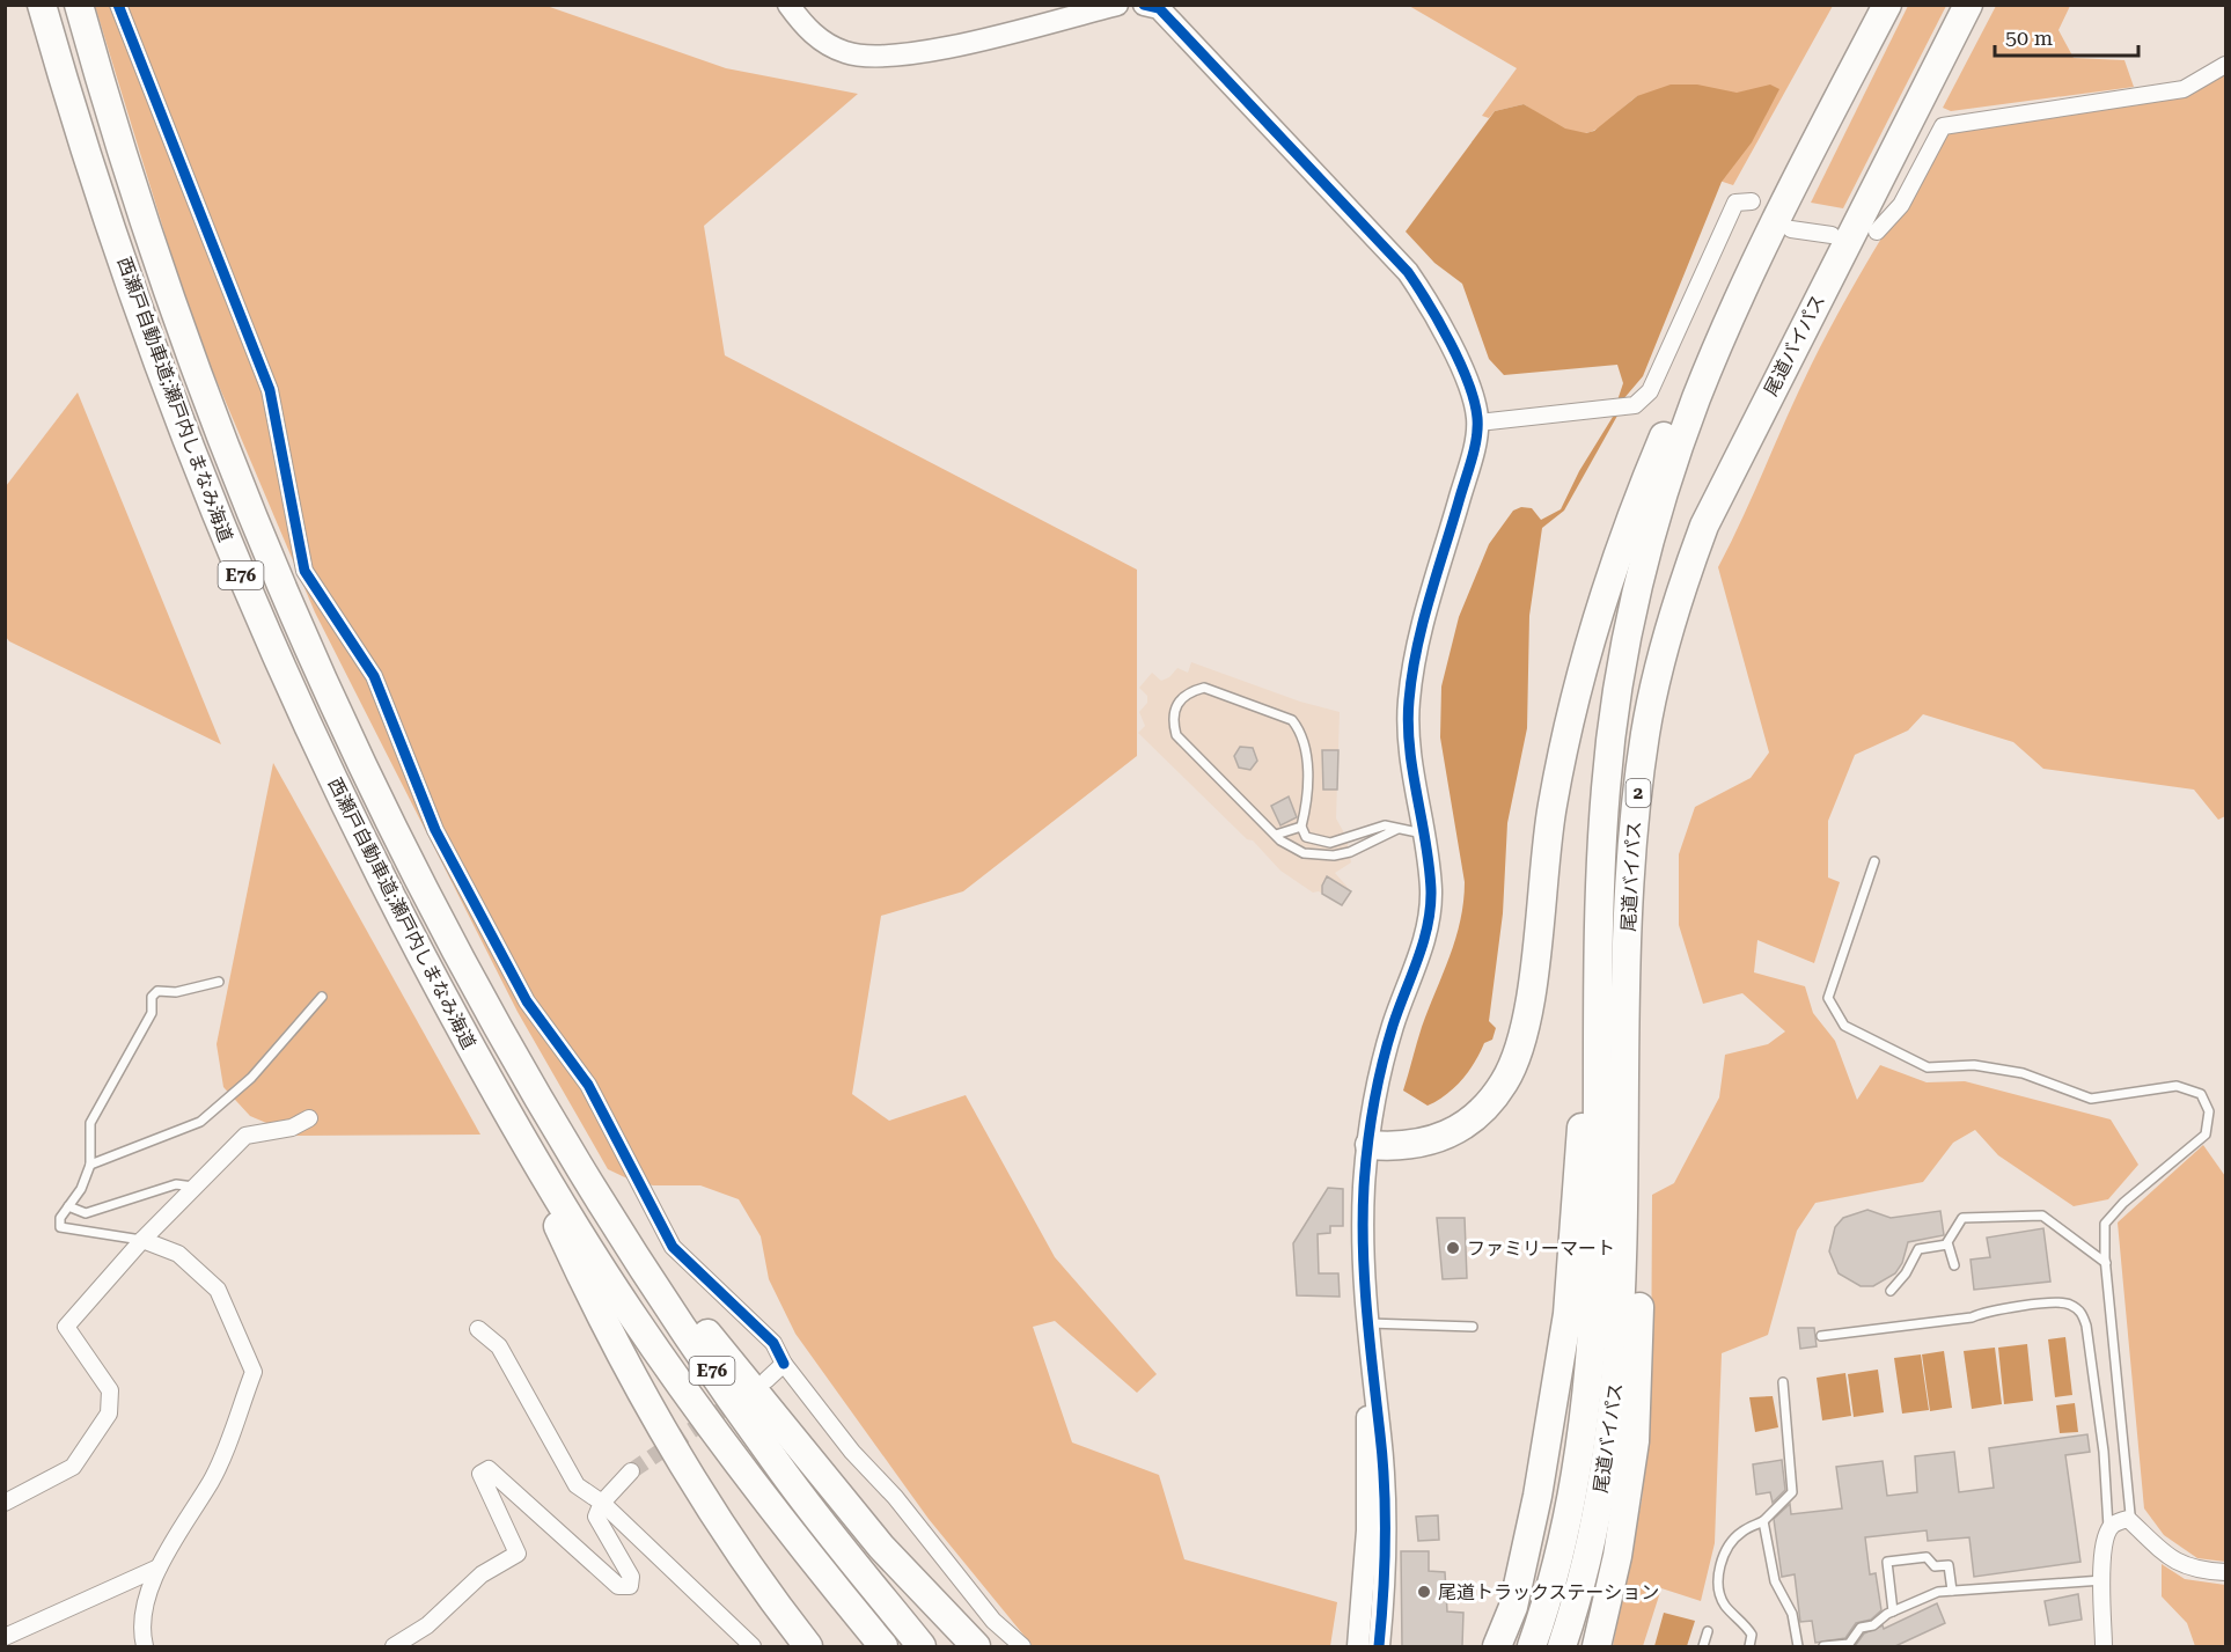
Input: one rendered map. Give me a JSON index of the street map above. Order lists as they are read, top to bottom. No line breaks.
{"streets":{"highway":["尾道バイパス","西瀬戸自動車道;瀬戸内しまなみ海道","E76","2"]},"crossings":[["西瀬戸自動車道;瀬戸内しまなみ海道","E76"]],"places":["ファミリーマート","尾道トラックステーション"],"scale_bar":"50 m"}
